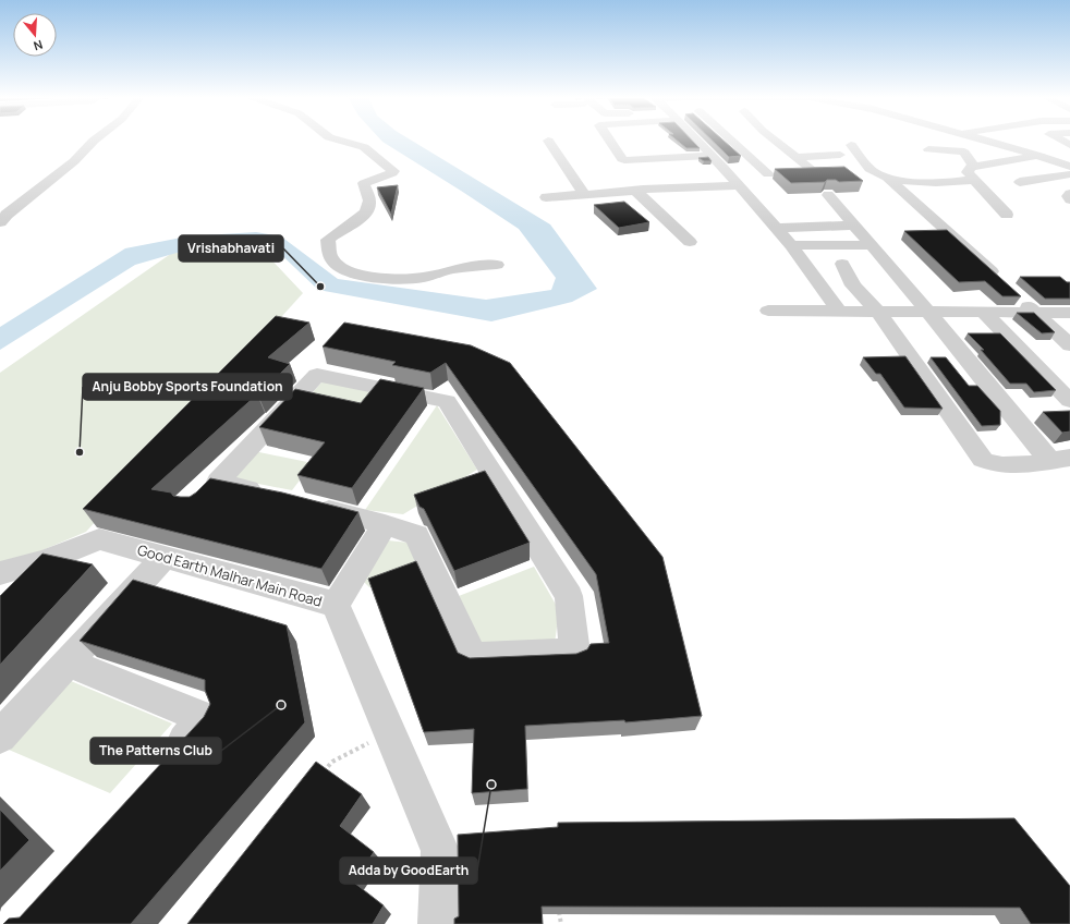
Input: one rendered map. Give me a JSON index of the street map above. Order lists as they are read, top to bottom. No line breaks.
{"streets":{"street":["Good Earth Malhar Main Road"]},"places":["Vrishabhavati","Anju Bobby Sports Foundation","The Patterns Club","Adda by GoodEarth"],"north":"bottom"}
